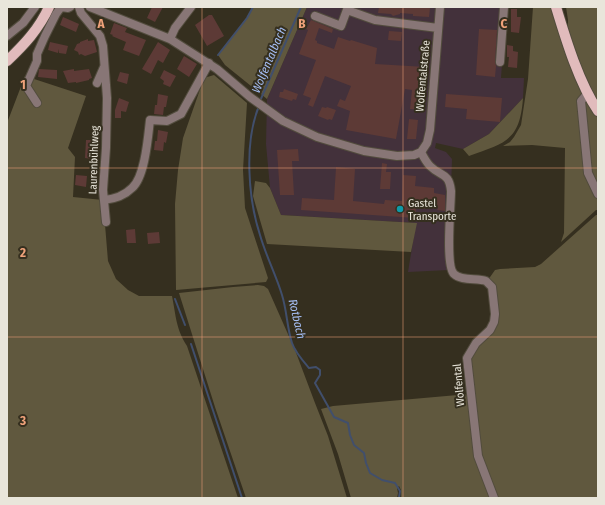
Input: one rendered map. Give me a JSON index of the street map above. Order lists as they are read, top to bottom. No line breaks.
{"streets":{"street":["Wolfentalstraße","Laurenbühlweg","Wolfental"]},"crossings":[["Wolfentalstraße","Wolfental"]],"water":["Wolfentalbach","Rotbach"],"places":["Gastel Transporte"],"grid":{"columns":["A","B","C"],"rows":["1","2","3"]}}
